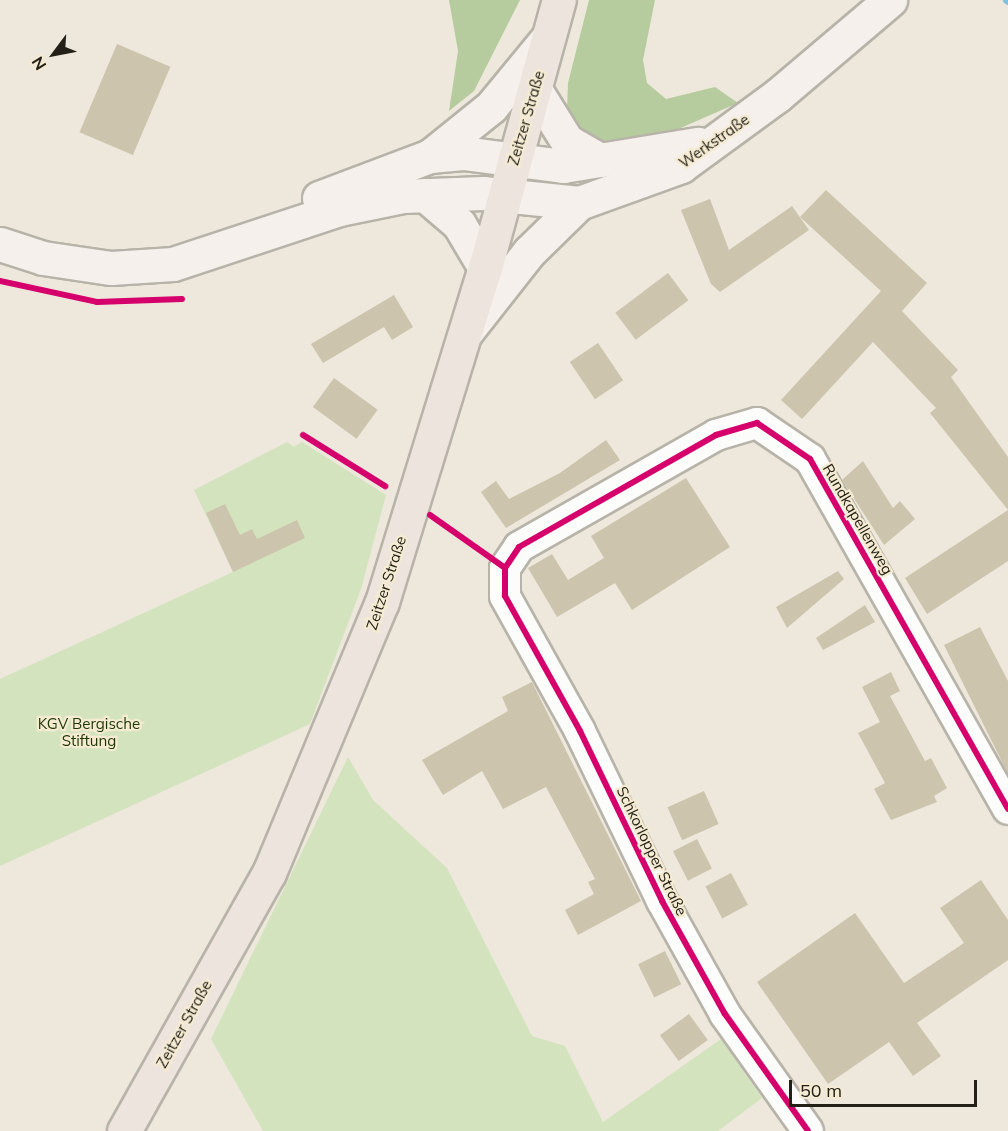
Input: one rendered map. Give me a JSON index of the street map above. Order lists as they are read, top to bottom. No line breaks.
{"streets":{"main road":["Zeitzer Straße","Werkstraße"],"street":["Rundkapellenweg","Schkorlopper Straße"]},"crossings":[["Zeitzer Straße","Werkstraße"],["Rundkapellenweg","Schkorlopper Straße"]],"parks":["KGV Bergische Stiftung"],"scale_bar":"50 m","north":"bottom left"}
